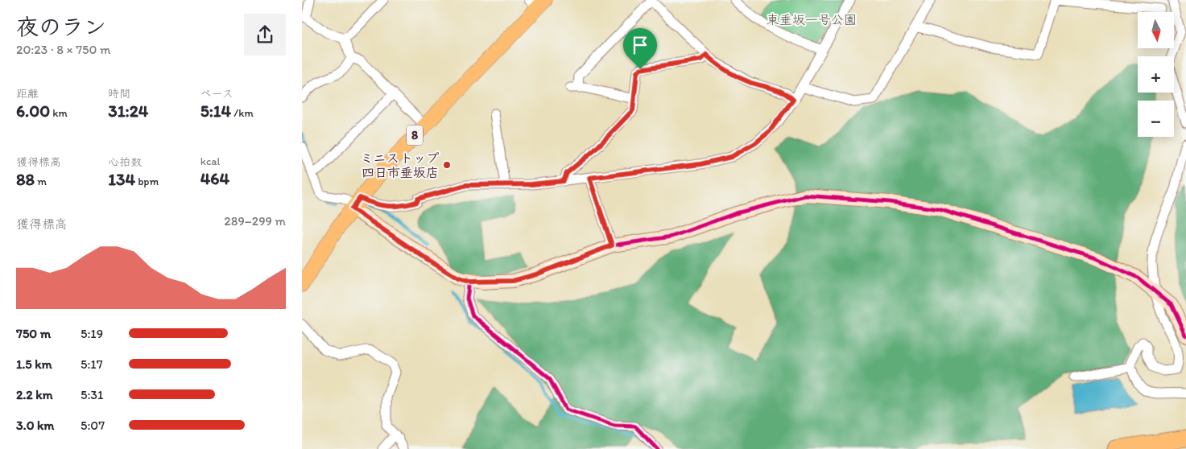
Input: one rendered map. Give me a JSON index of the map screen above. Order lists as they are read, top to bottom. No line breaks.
{"streets":{"main road":["8"]},"parks":["東垂坂一号公園"],"places":["ミニストップ 四日市垂坂店"],"north":"bottom","page":{"heading":["夜のラン","20:23 · 8 × 750 m"],"map_buttons":["+","−"],"stats":[["距離","6.00 km"],["時間","31:24"],["ペース","5:14 /km"],["獲得標高","88 m"],["心拍数","134 bpm"],["kcal","464"]],"chart":["獲得標高","289–299 m"],"list":[{"name":"750 m","note":"5:19"},{"name":"1.5 km","note":"5:17"},{"name":"2.2 km","note":"5:31"},{"name":"3.0 km","note":"5:07"}]}}
